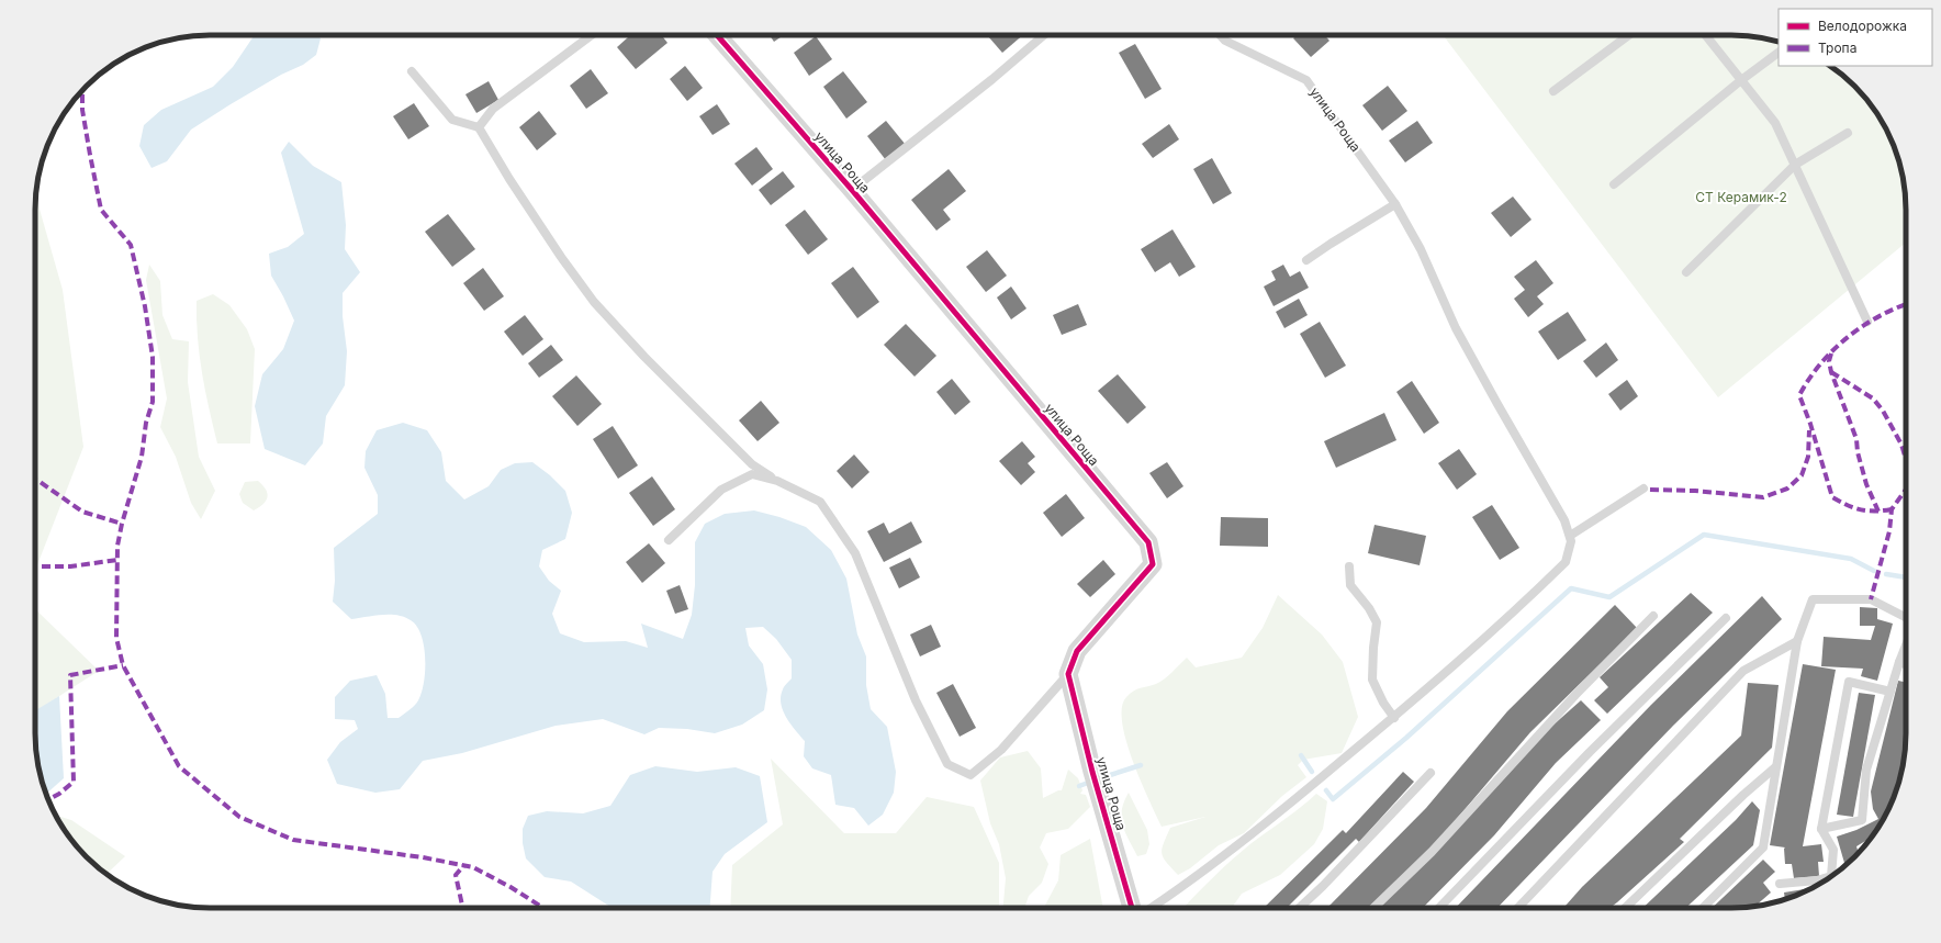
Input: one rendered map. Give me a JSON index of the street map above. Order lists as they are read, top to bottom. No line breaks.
{"streets":{"street":["улица Роща"]},"parks":["СТ Керамик-2"],"legend":["Велодорожка","Тропа"]}
